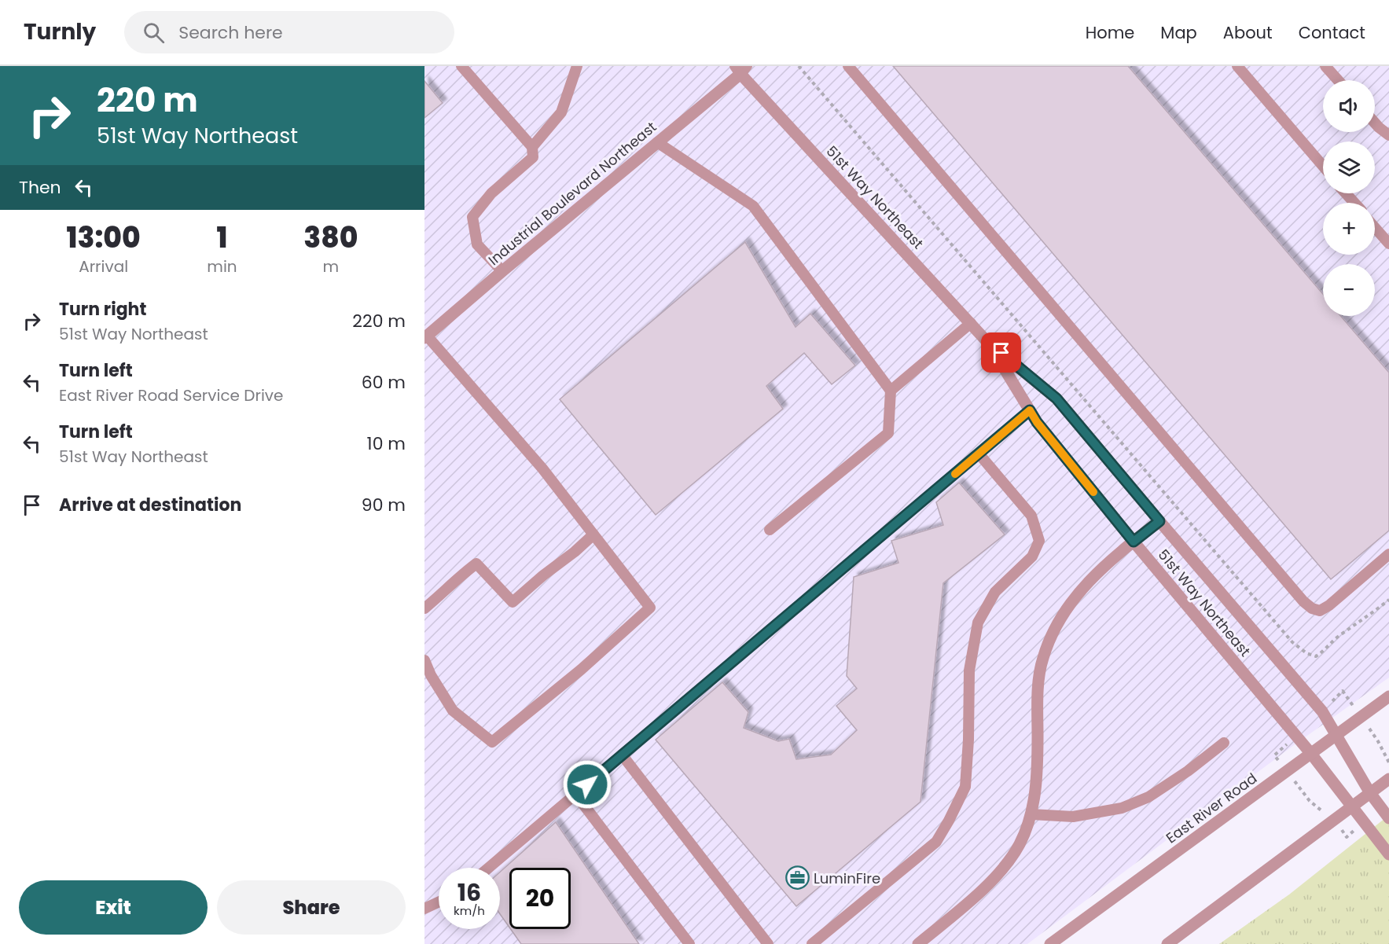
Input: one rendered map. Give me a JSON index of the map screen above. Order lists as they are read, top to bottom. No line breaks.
{"streets":{"street":["Industrial Boulevard Northeast","51st Way Northeast","East River Road"]},"crossings":[["Industrial Boulevard Northeast","51st Way Northeast"],["51st Way Northeast","East River Road"]],"places":{"office":["LuminFire"]},"page":{"header":"Turnly","search":"Search here","nav":["Home","Map","About","Contact"],"turn":["220 m","51st Way Northeast"],"map_buttons":["+","−"],"then":"Then","eta":["13:00","Arrival","1","min","380","m"],"list":[{"name":"Turn right","note":"51st Way Northeast","value":"220 m"},{"name":"Turn left","note":"East River Road Service Drive","value":"60 m"},{"name":"Turn left","note":"51st Way Northeast","value":"10 m"},{"name":"Arrive at destination","value":"90 m"}],"speed":"16 km/h","limit":"20","buttons":["Exit","Share"]}}
